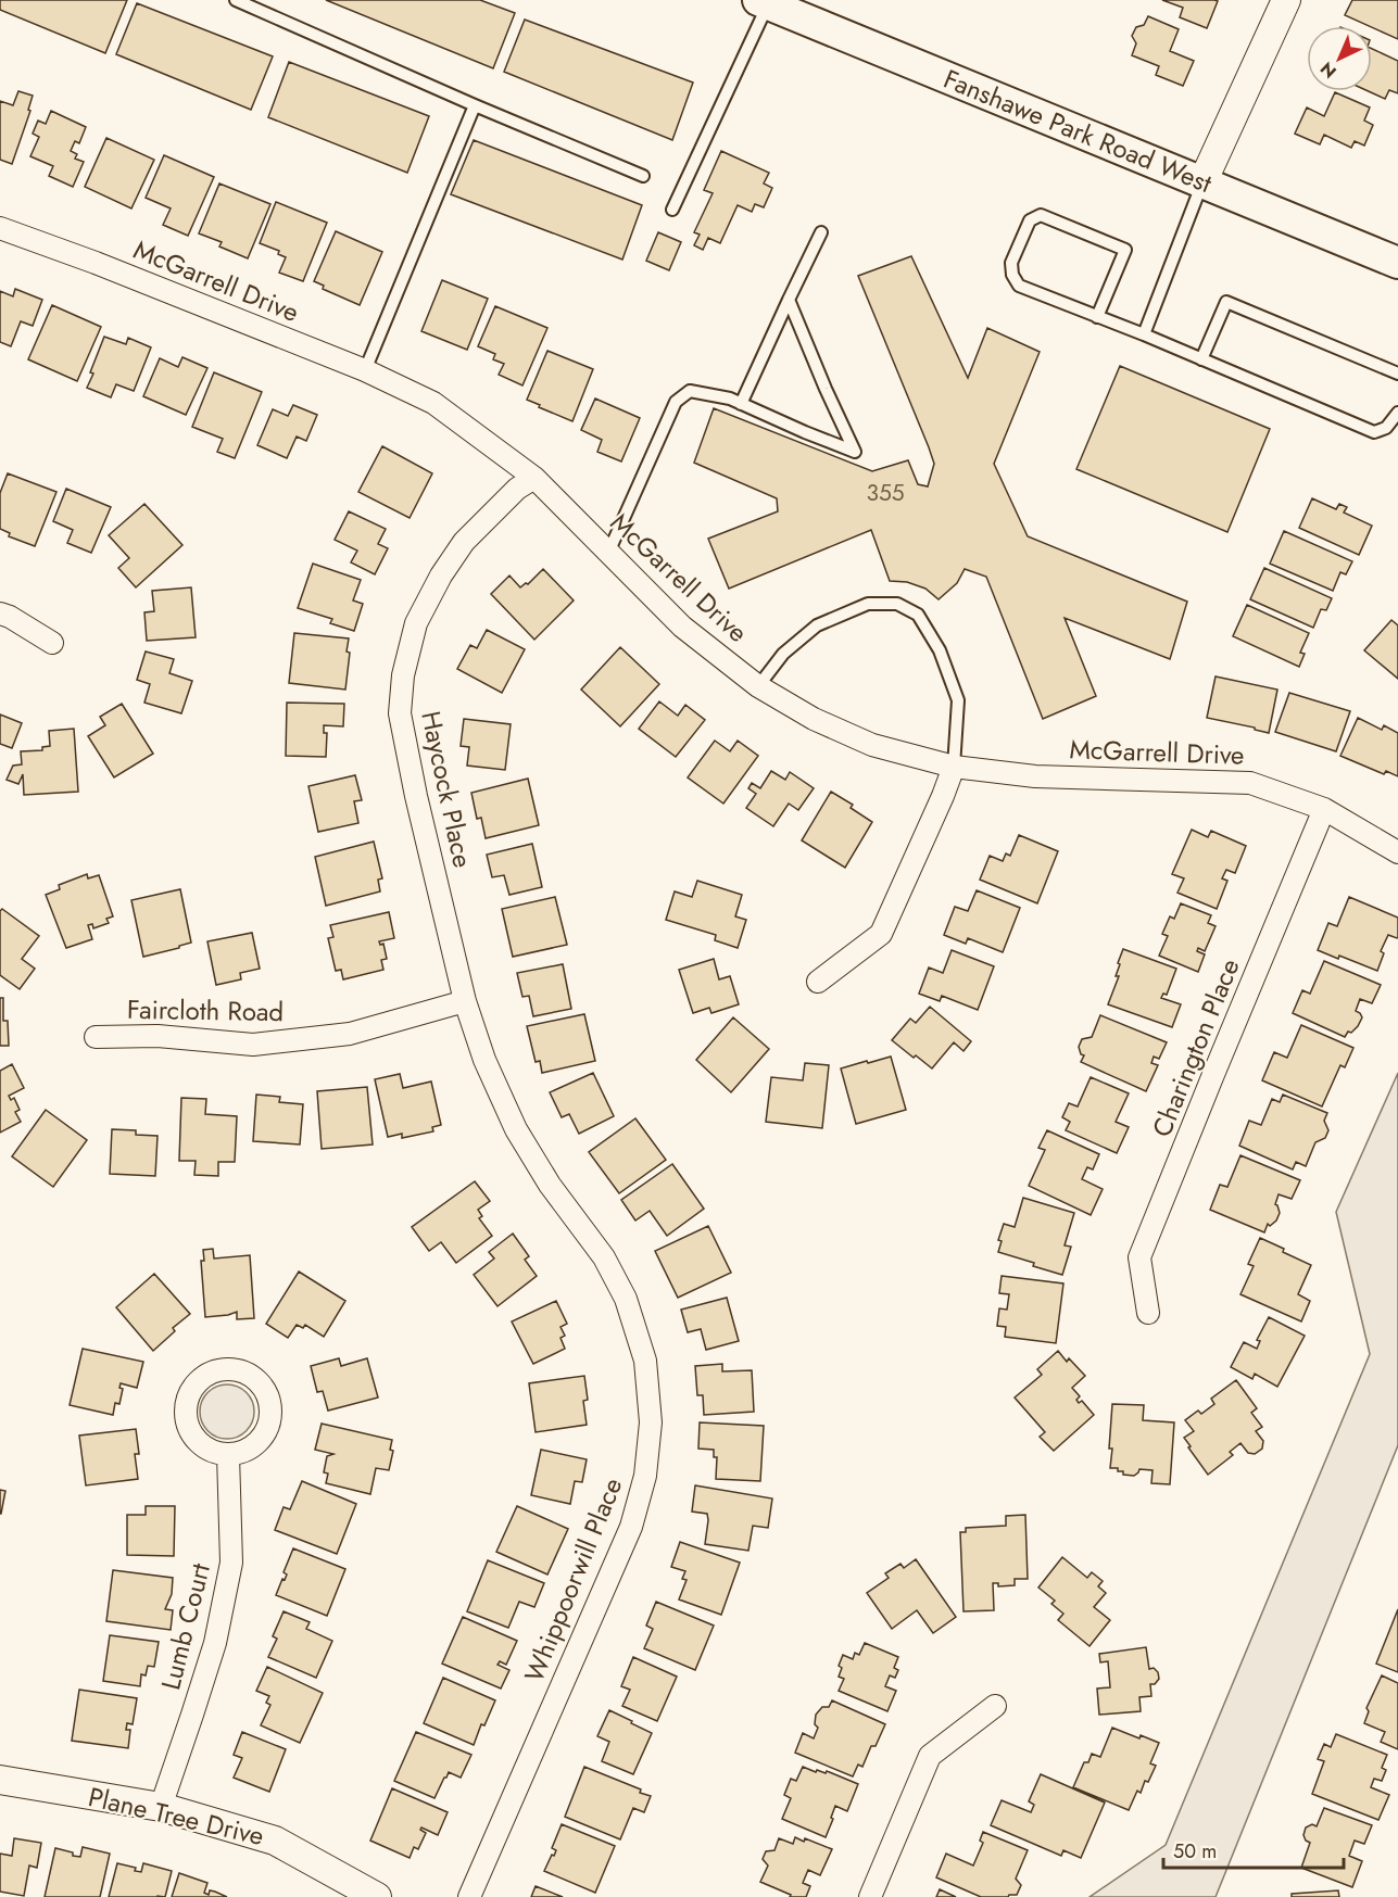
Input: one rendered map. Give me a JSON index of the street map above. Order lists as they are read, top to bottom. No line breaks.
{"streets":{"main road":["Fanshawe Park Road West"],"street":["McGarrell Drive","Haycock Place","Faircloth Road","Charington Place","Whippoorwill Place","Lumb Court","Plane Tree Drive"]},"crossings":[["McGarrell Drive","Haycock Place"],["McGarrell Drive","Charington Place"],["Haycock Place","Faircloth Road"],["Haycock Place","Whippoorwill Place"],["Faircloth Road","Whippoorwill Place"],["Lumb Court","Plane Tree Drive"]],"house_numbers":["355"],"scale_bar":"50 m","north":"bottom left"}
